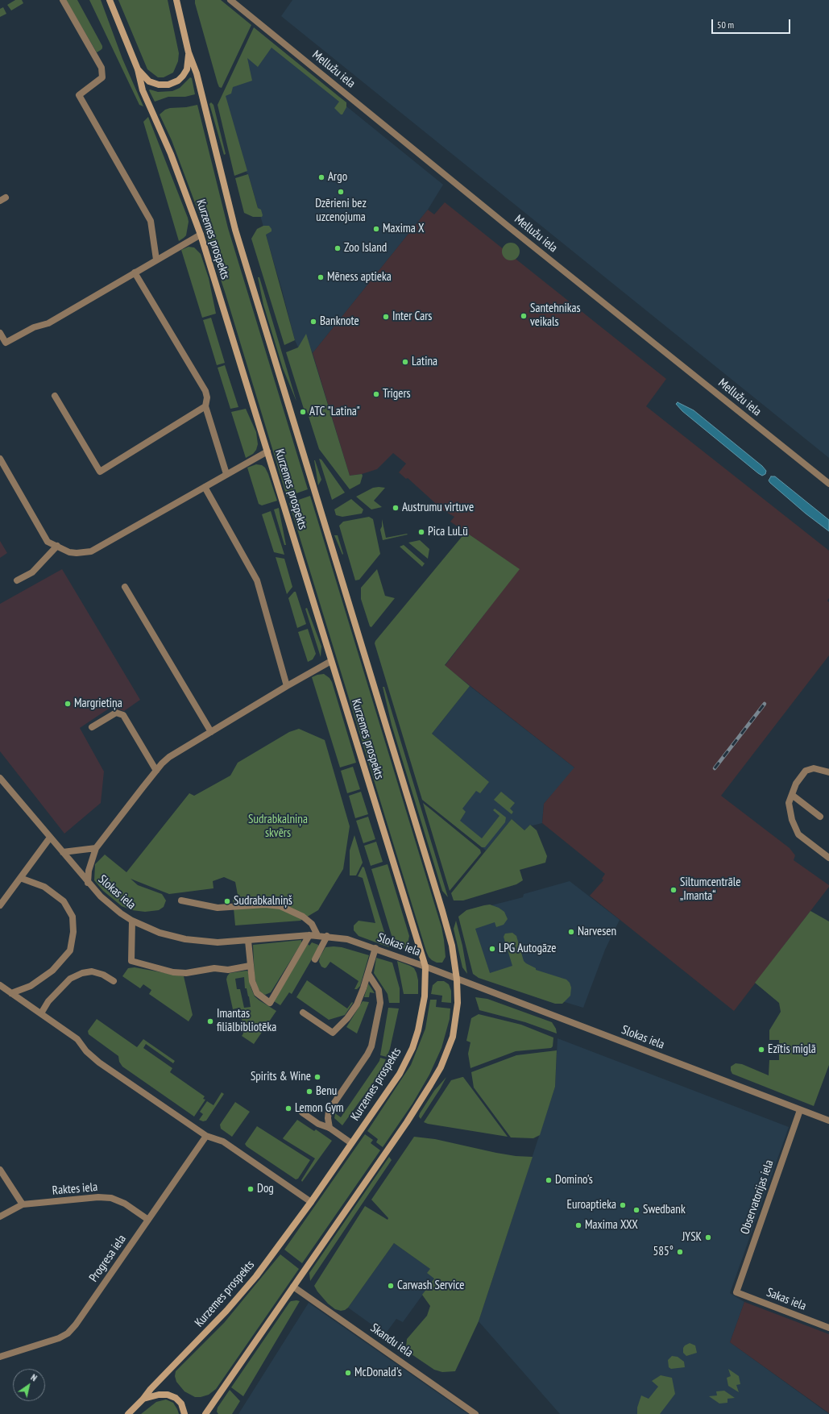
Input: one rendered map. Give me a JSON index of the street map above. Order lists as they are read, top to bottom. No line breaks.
{"streets":{"main road":["Kurzemes prospekts"],"street":["Mellužu iela","Slokas iela","Raktes iela","Observatorijas iela","Progresa iela","Sakas iela","Skandu iela"]},"crossings":[["Kurzemes prospekts","Slokas iela"],["Kurzemes prospekts","Skandu iela"],["Slokas iela","Observatorijas iela"],["Raktes iela","Progresa iela"],["Observatorijas iela","Sakas iela"]],"parks":["Sudrabkalniņa skvērs"],"places":["Argo","Dzērieni bez uzcenojuma","Maxima X","Zoo Island","Mēness aptieka","Santehnikas veikals","Inter Cars","Banknote","Latina","Trigers","ATC \"Latina\"","Austrumu virtuve","Pica LuLū","Margrietiņa","Siltumcentrāle „Imanta“","Sudrabkalniņš","Narvesen","LPG Autogāze","Imantas filiālbibliotēka","Ezītis miglā","Spirits & Wine","Benu","Lemon Gym","Domino's","Dog","Euroaptieka","Swedbank","Maxima XXX","JYSK","585°","Carwash Service","McDonald's"],"scale_bar":"50 m","north":"top right"}
